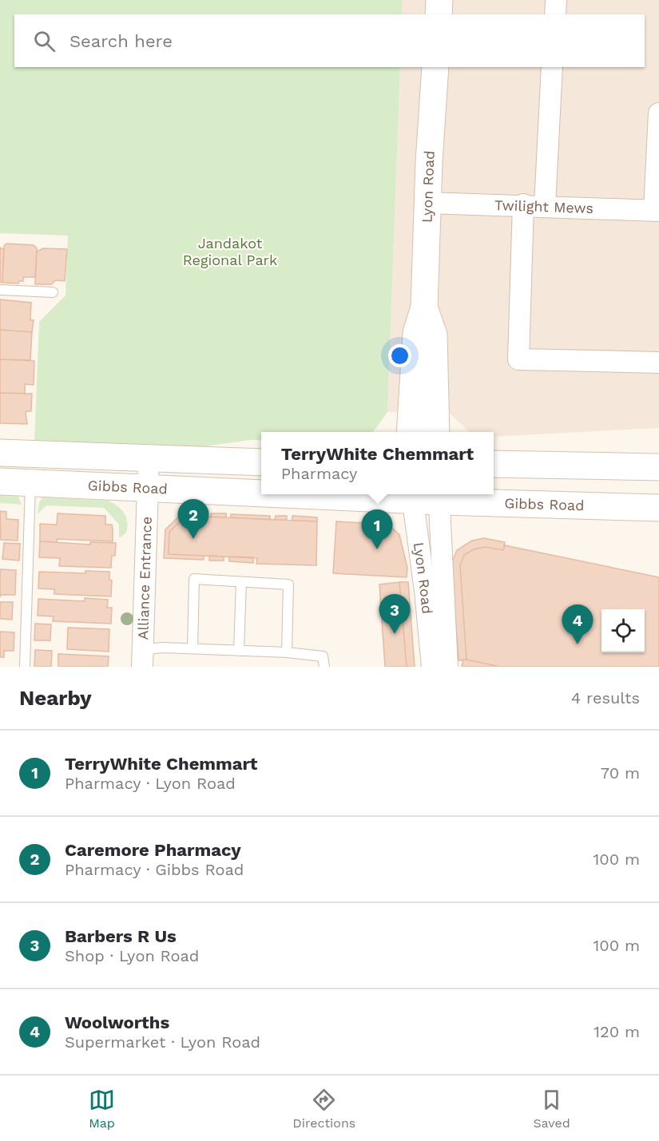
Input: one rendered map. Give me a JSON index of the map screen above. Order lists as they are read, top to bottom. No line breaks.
{"streets":{"main road":["Lyon Road","Gibbs Road"],"street":["Twilight Mews","Alliance Entrance"]},"crossings":[["Lyon Road","Twilight Mews"],["Lyon Road","Gibbs Road"],["Gibbs Road","Alliance Entrance"]],"parks":["Jandakot Regional Park"],"page":{"search":"Search here","popup":["TerryWhite Chemmart","Pharmacy"],"pins":["2","1","3","4"],"heading":["Nearby","4 results"],"list":[{"mark":"1","name":"TerryWhite Chemmart","note":"Pharmacy · Lyon Road","value":"70 m"},{"mark":"2","name":"Caremore Pharmacy","note":"Pharmacy · Gibbs Road","value":"100 m"},{"mark":"3","name":"Barbers R Us","note":"Shop · Lyon Road","value":"100 m"},{"mark":"4","name":"Woolworths","note":"Supermarket · Lyon Road","value":"120 m"}],"nav":["Map","Directions","Saved"]}}
